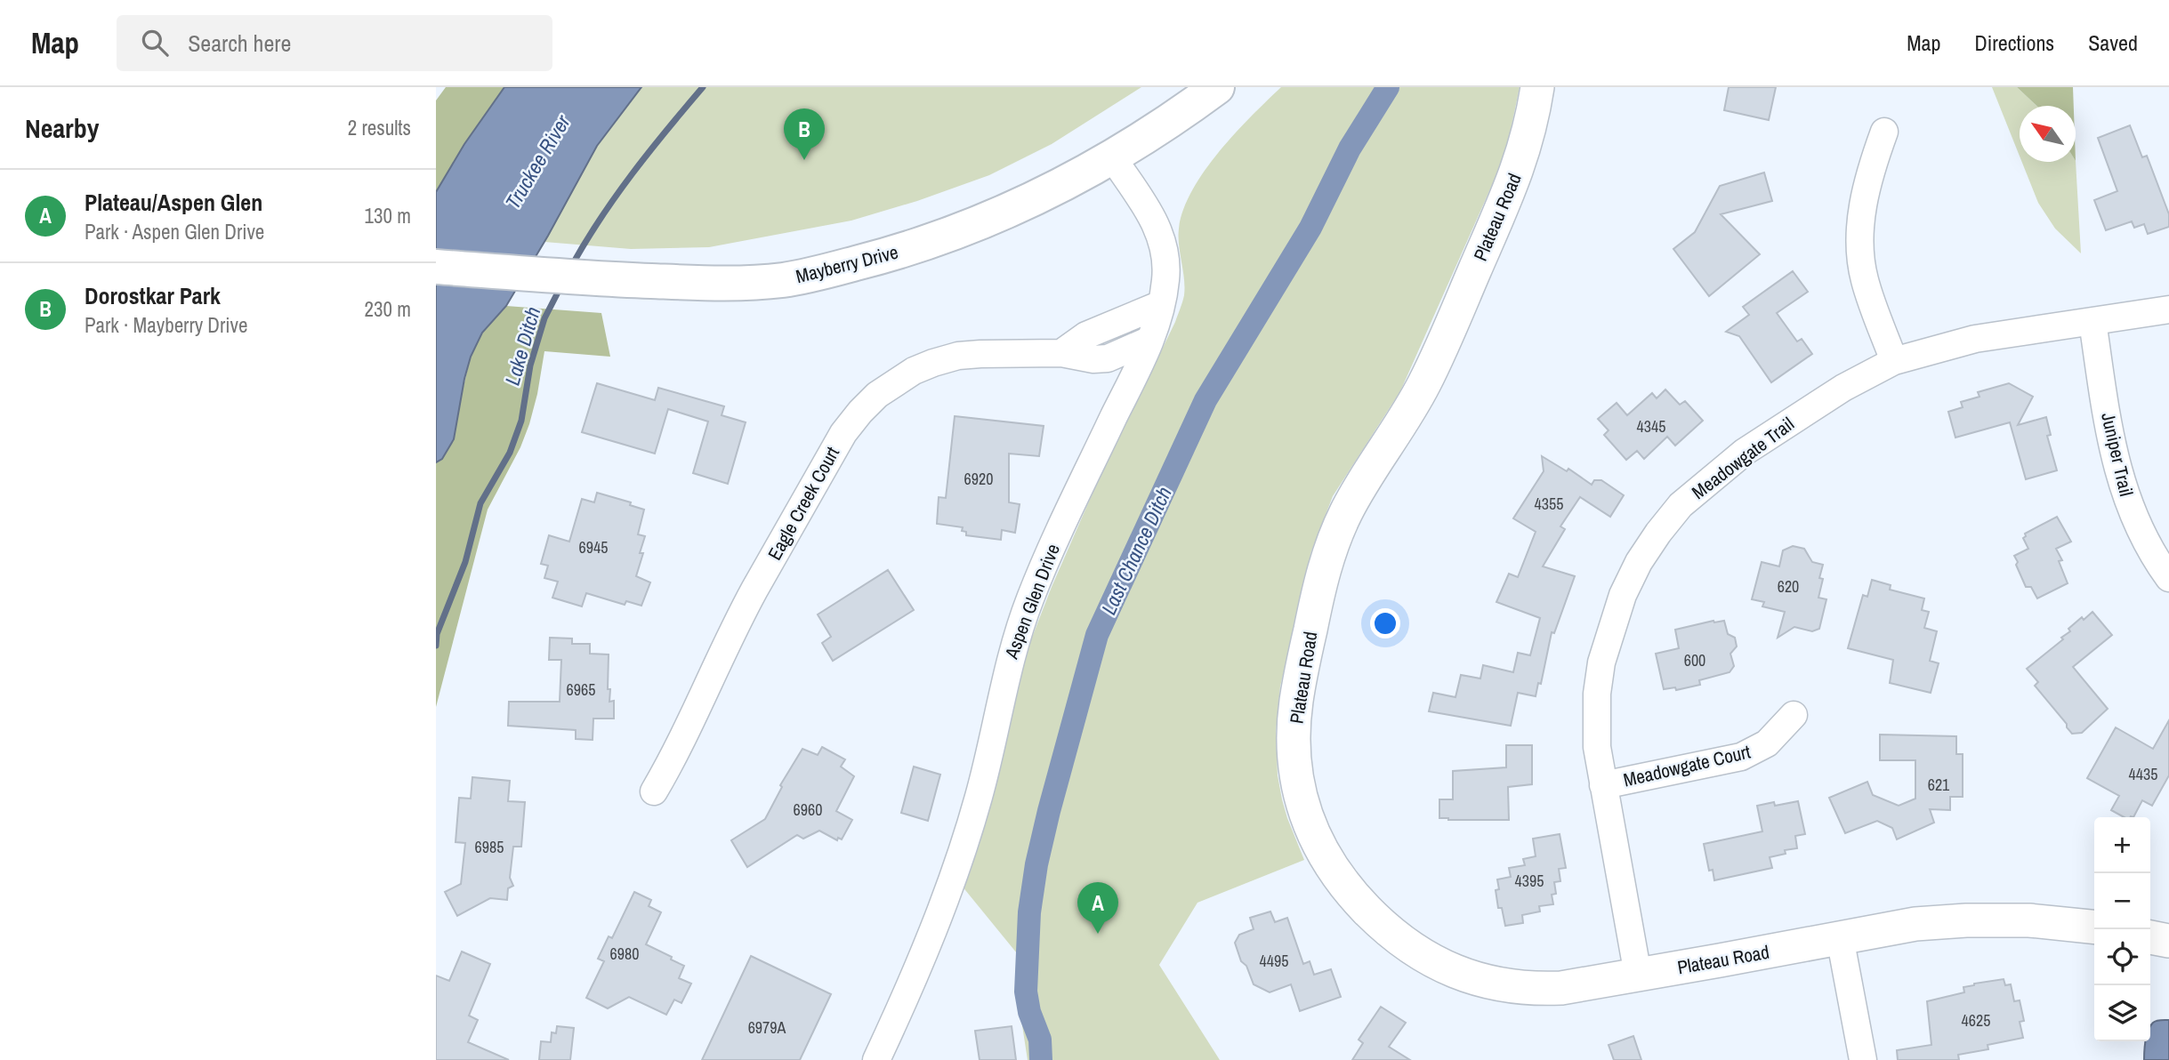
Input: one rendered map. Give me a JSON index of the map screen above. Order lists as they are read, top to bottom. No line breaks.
{"streets":{"main road":["Mayberry Drive"],"street":["Plateau Road","Juniper Trail","Meadowgate Trail","Eagle Creek Court","Aspen Glen Drive","Meadowgate Court"]},"crossings":[["Plateau Road","Meadowgate Trail"],["Mayberry Drive","Aspen Glen Drive"],["Juniper Trail","Meadowgate Trail"],["Meadowgate Trail","Meadowgate Court"],["Eagle Creek Court","Aspen Glen Drive"]],"water":["Truckee River","Lake Ditch","Last Chance Ditch"],"house_numbers":["4345","6920","4355","6945","620","600","6965","4435","621","6960","6985","4395","6980","4495","4625","6979A"],"north":"top left","page":{"header":"Map","search":"Search here","nav":["Map","Directions","Saved"],"heading":["Nearby","2 results"],"pins":["B","A"],"list":[{"mark":"A","name":"Plateau/Aspen Glen","note":"Park · Aspen Glen Drive","value":"130 m"},{"mark":"B","name":"Dorostkar Park","note":"Park · Mayberry Drive","value":"230 m"}],"map_buttons":["+","−"]}}
